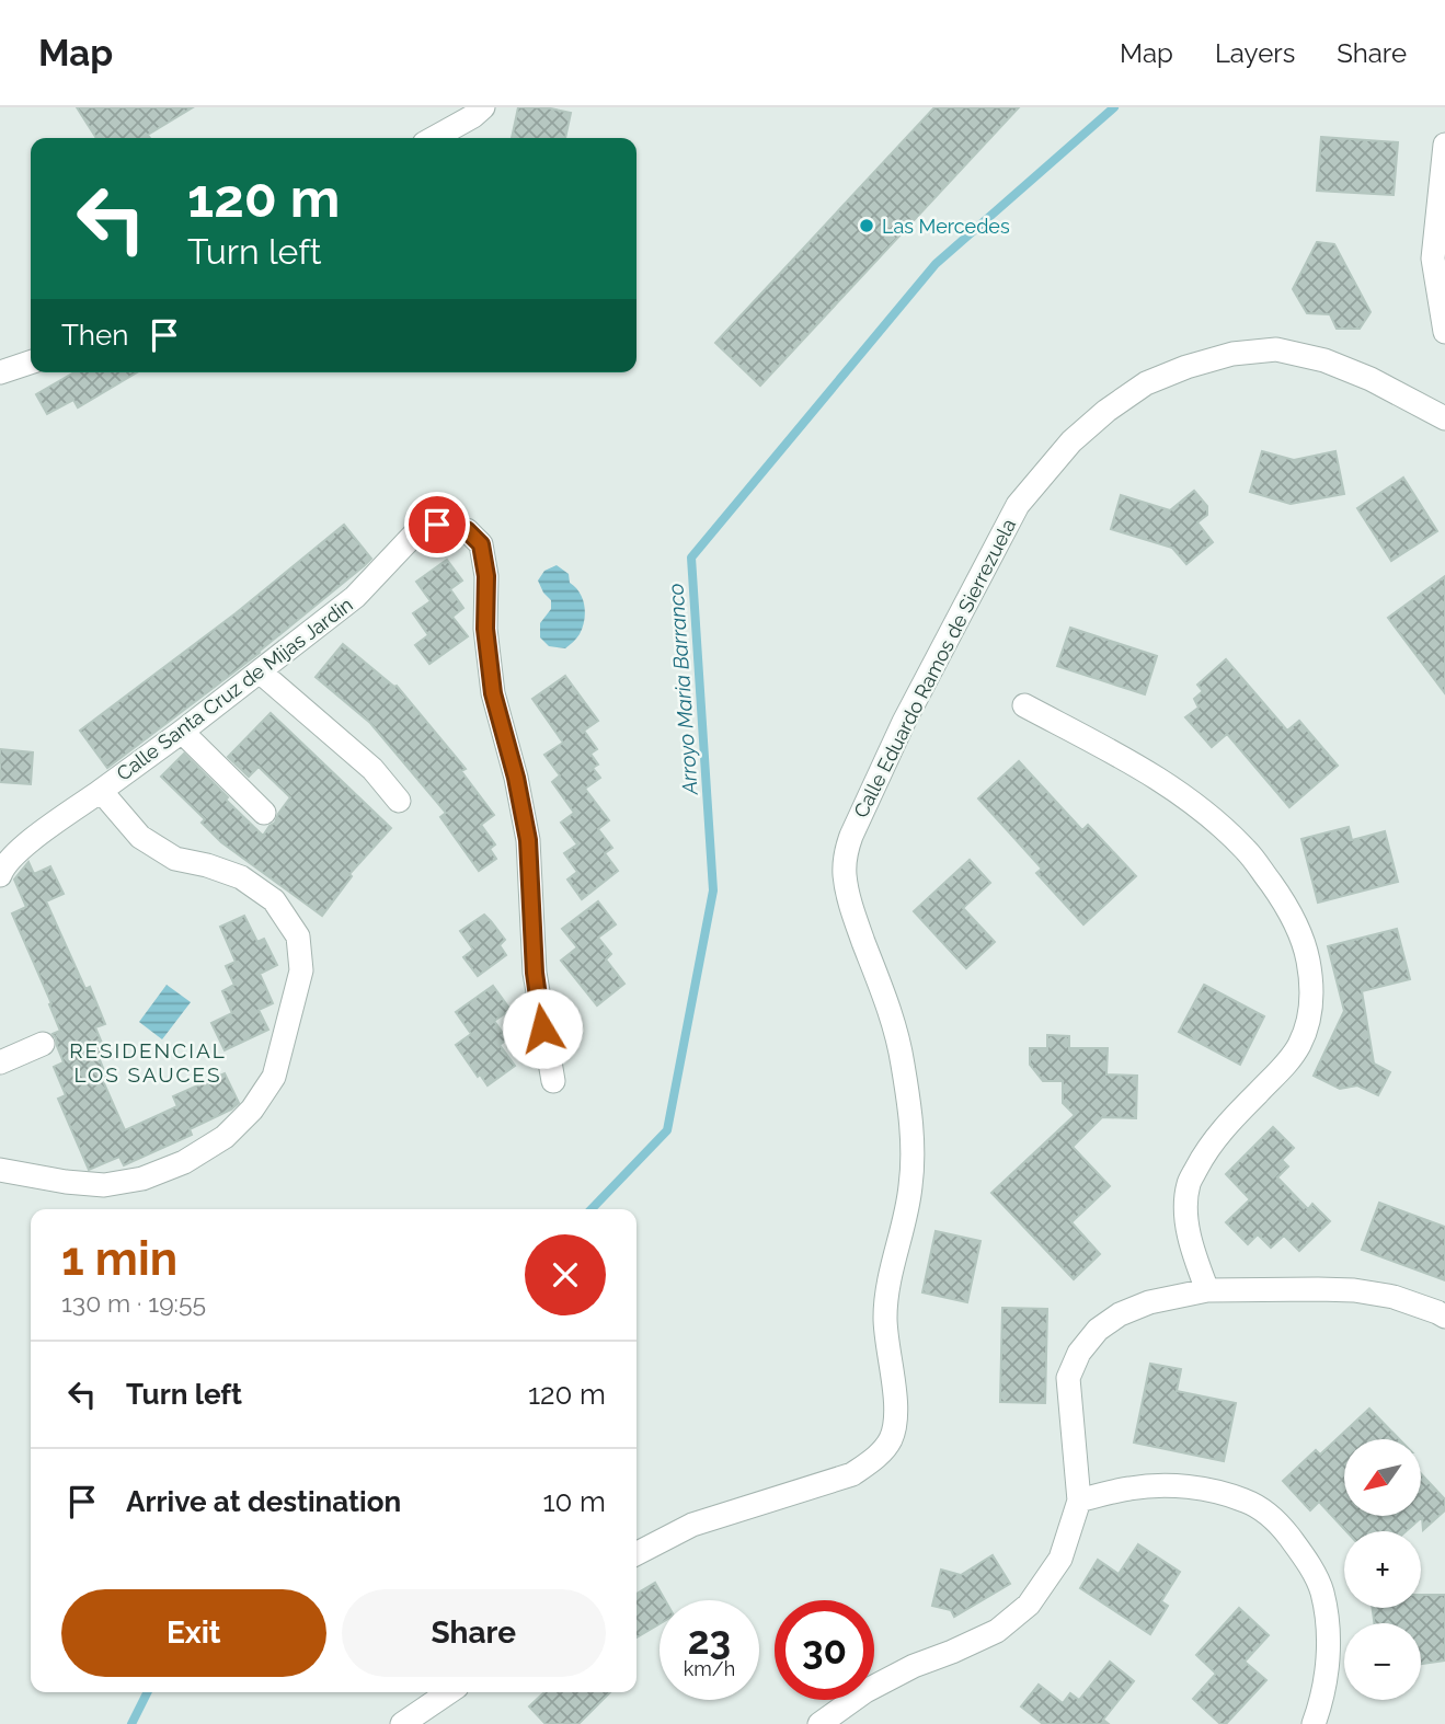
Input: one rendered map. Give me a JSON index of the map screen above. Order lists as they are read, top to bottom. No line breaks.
{"streets":{"street":["Calle Eduardo Ramos de Sierrezuela","Calle Santa Cruz de Mijas Jardin"]},"districts":["RESIDENCIAL LOS SAUCES"],"water":["Arroyo Maria Barranco"],"places":["Las Mercedes"],"north":"bottom left","page":{"header":"Map","nav":["Map","Layers","Share"],"turn":["120 m","Turn left"],"then":"Then","heading":["1 min","130 m · 19:55"],"list":[{"name":"Turn left","value":"120 m"},{"name":"Arrive at destination","value":"10 m"}],"map_buttons":["+","−"],"buttons":["Exit","Share"],"speed":"23 km/h","limit":"30"}}
